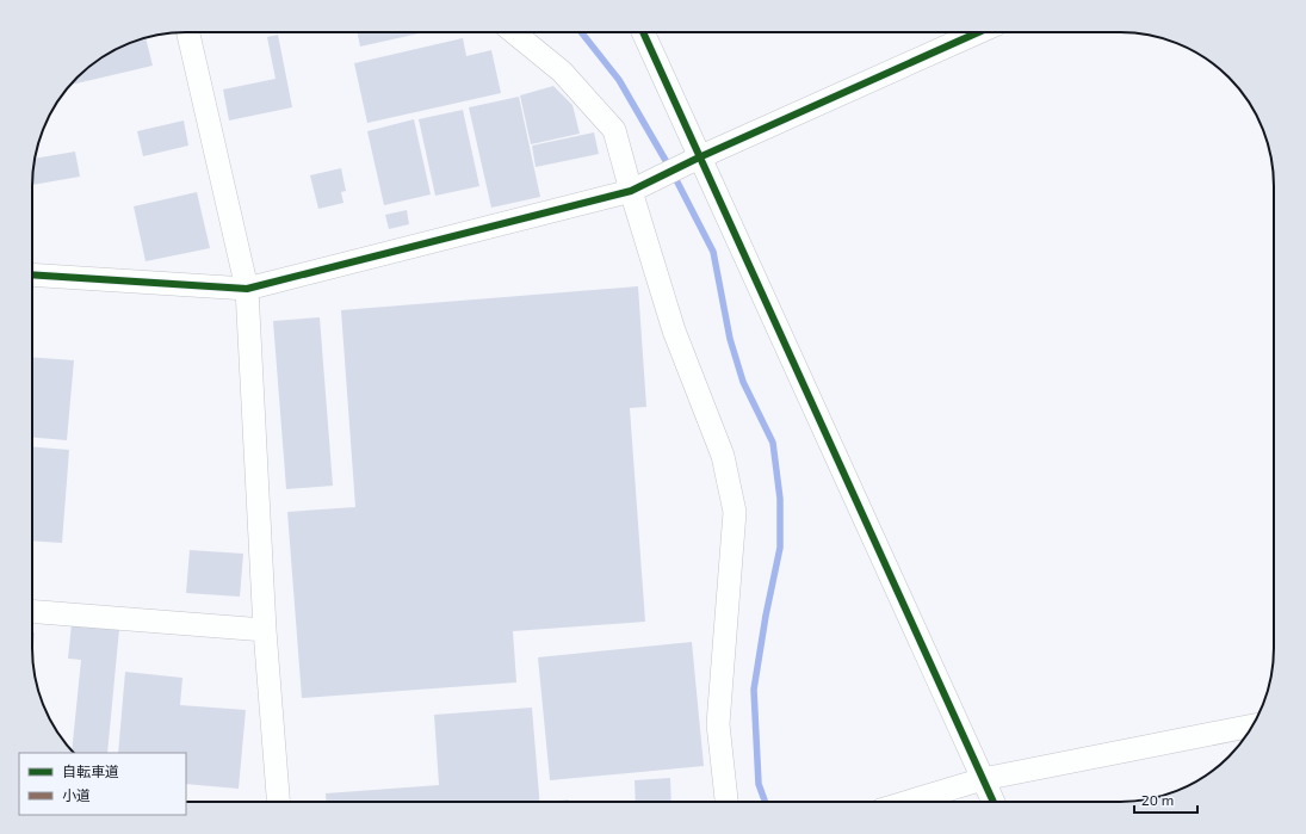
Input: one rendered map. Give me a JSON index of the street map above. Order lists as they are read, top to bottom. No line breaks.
{"legend":["自転車道","小道"],"scale_bar":"20 m"}
